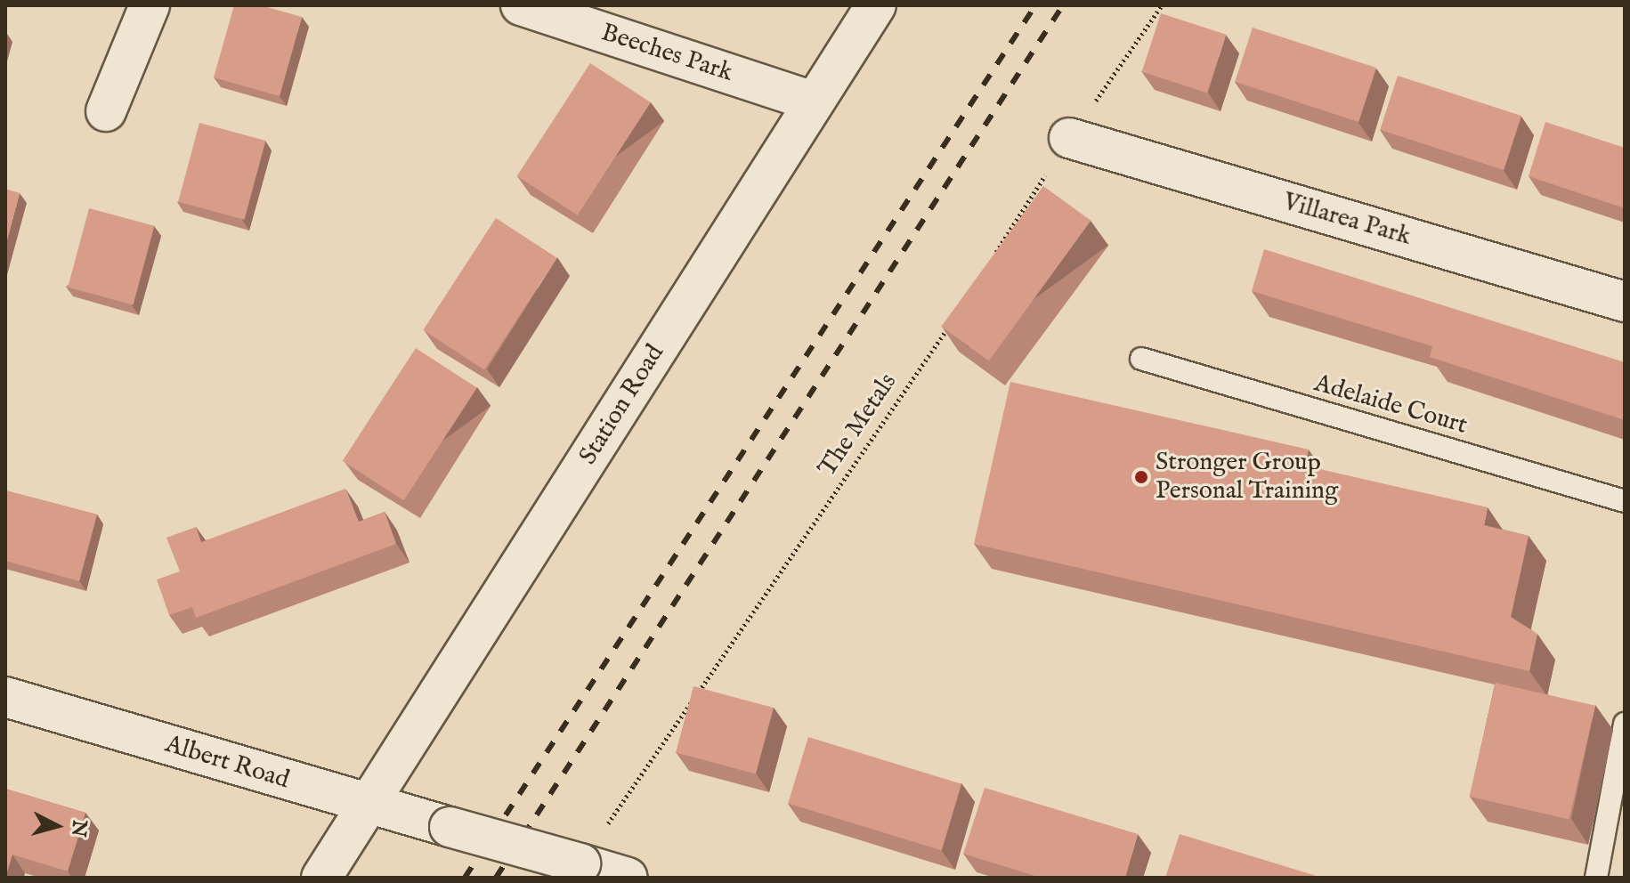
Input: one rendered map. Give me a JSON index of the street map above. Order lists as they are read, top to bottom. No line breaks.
{"streets":{"street":["Beeches Park","Villarea Park","Station Road","Albert Road"],"lane":["Adelaide Court"],"path":["The Metals"]},"crossings":[["Beeches Park","Station Road"],["Station Road","Albert Road"],["The Metals","Albert Road"]],"places":["Stronger Group Personal Training"],"north":"right"}
